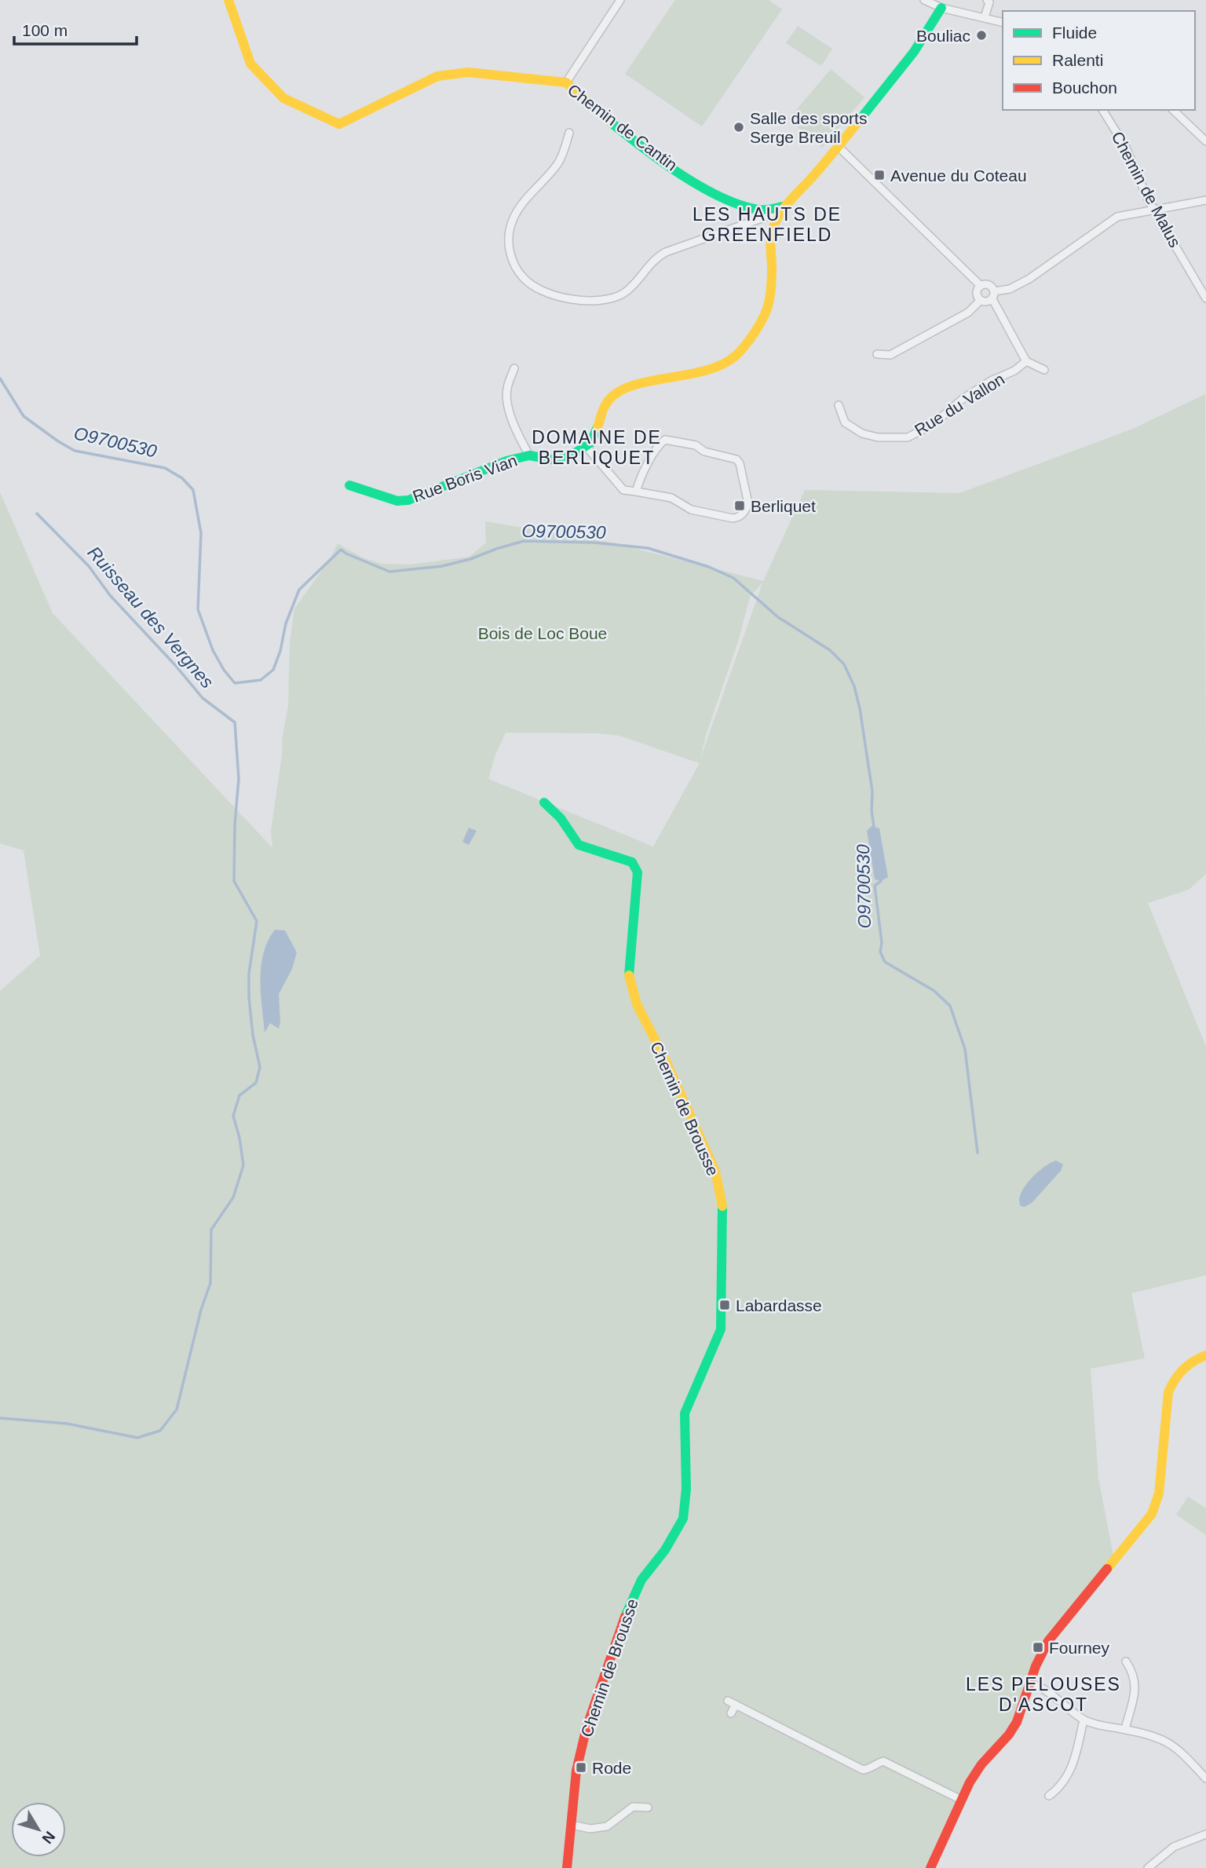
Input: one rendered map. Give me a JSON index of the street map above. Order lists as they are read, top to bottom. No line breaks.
{"streets":{"street":["Chemin de Cantin","Chemin de Malus","Rue du Vallon","Rue Boris Vian","Chemin de Brousse"]},"districts":["LES HAUTS DE GREENFIELD","DOMAINE DE BERLIQUET","LES PELOUSES D'ASCOT"],"water":["O9700530","Ruisseau des Vergnes"],"parks":["Bois de Loc Boue"],"places":{"other":["Bouliac","Salle des sports Serge Breuil"],"transit":["Avenue du Coteau","Berliquet","Labardasse","Fourney","Rode"]},"legend":["Fluide","Ralenti","Bouchon"],"scale_bar":"100 m","north":"bottom right"}
